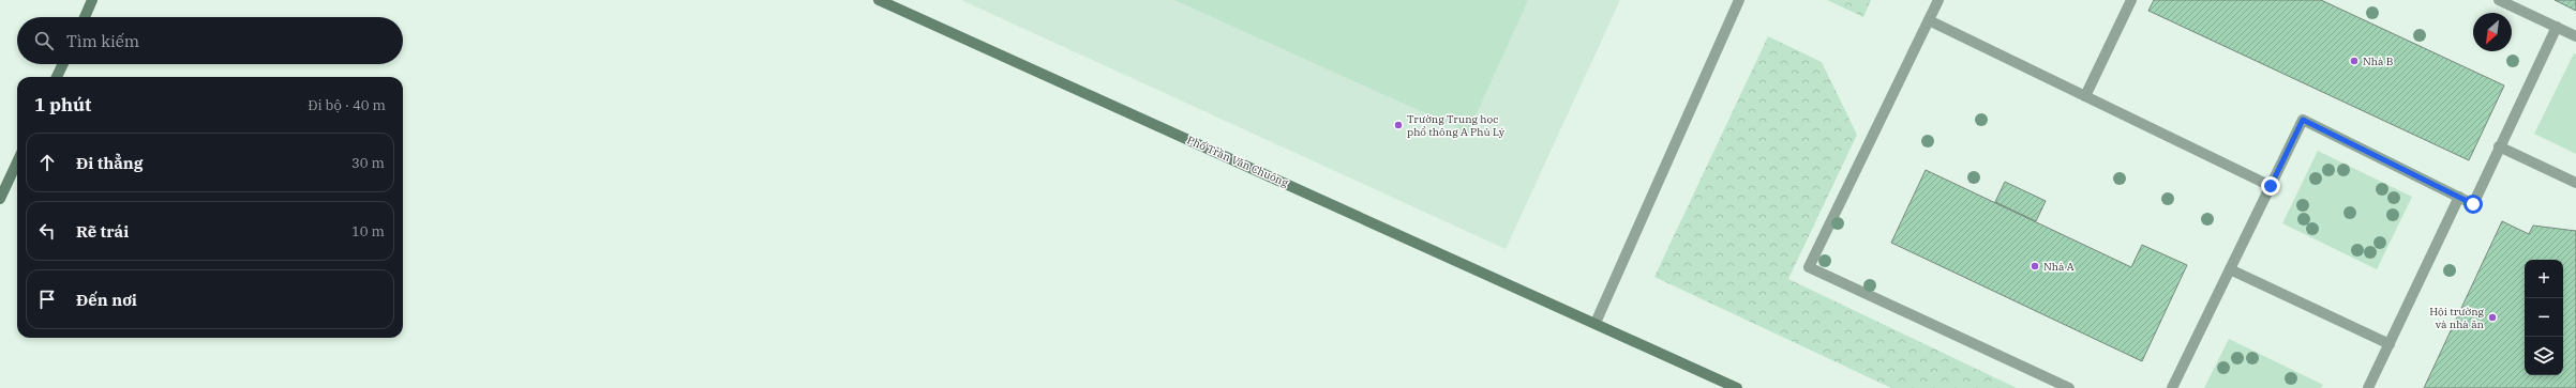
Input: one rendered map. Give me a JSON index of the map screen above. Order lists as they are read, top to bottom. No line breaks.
{"streets":{"street":["Phố Trần Văn Chuông"]},"places":["Nhà B","Trường Trung học phổ thông A Phủ Lý","Nhà A","Hội trường và nhà ăn"],"north":"bottom left","page":{"search":"Tìm kiếm","heading":["1 phút","Đi bộ · 40 m"],"list":[["Đi thẳng","30 m"],["Rẽ trái","10 m"],"Đến nơi"],"map_buttons":["+","−"]}}
